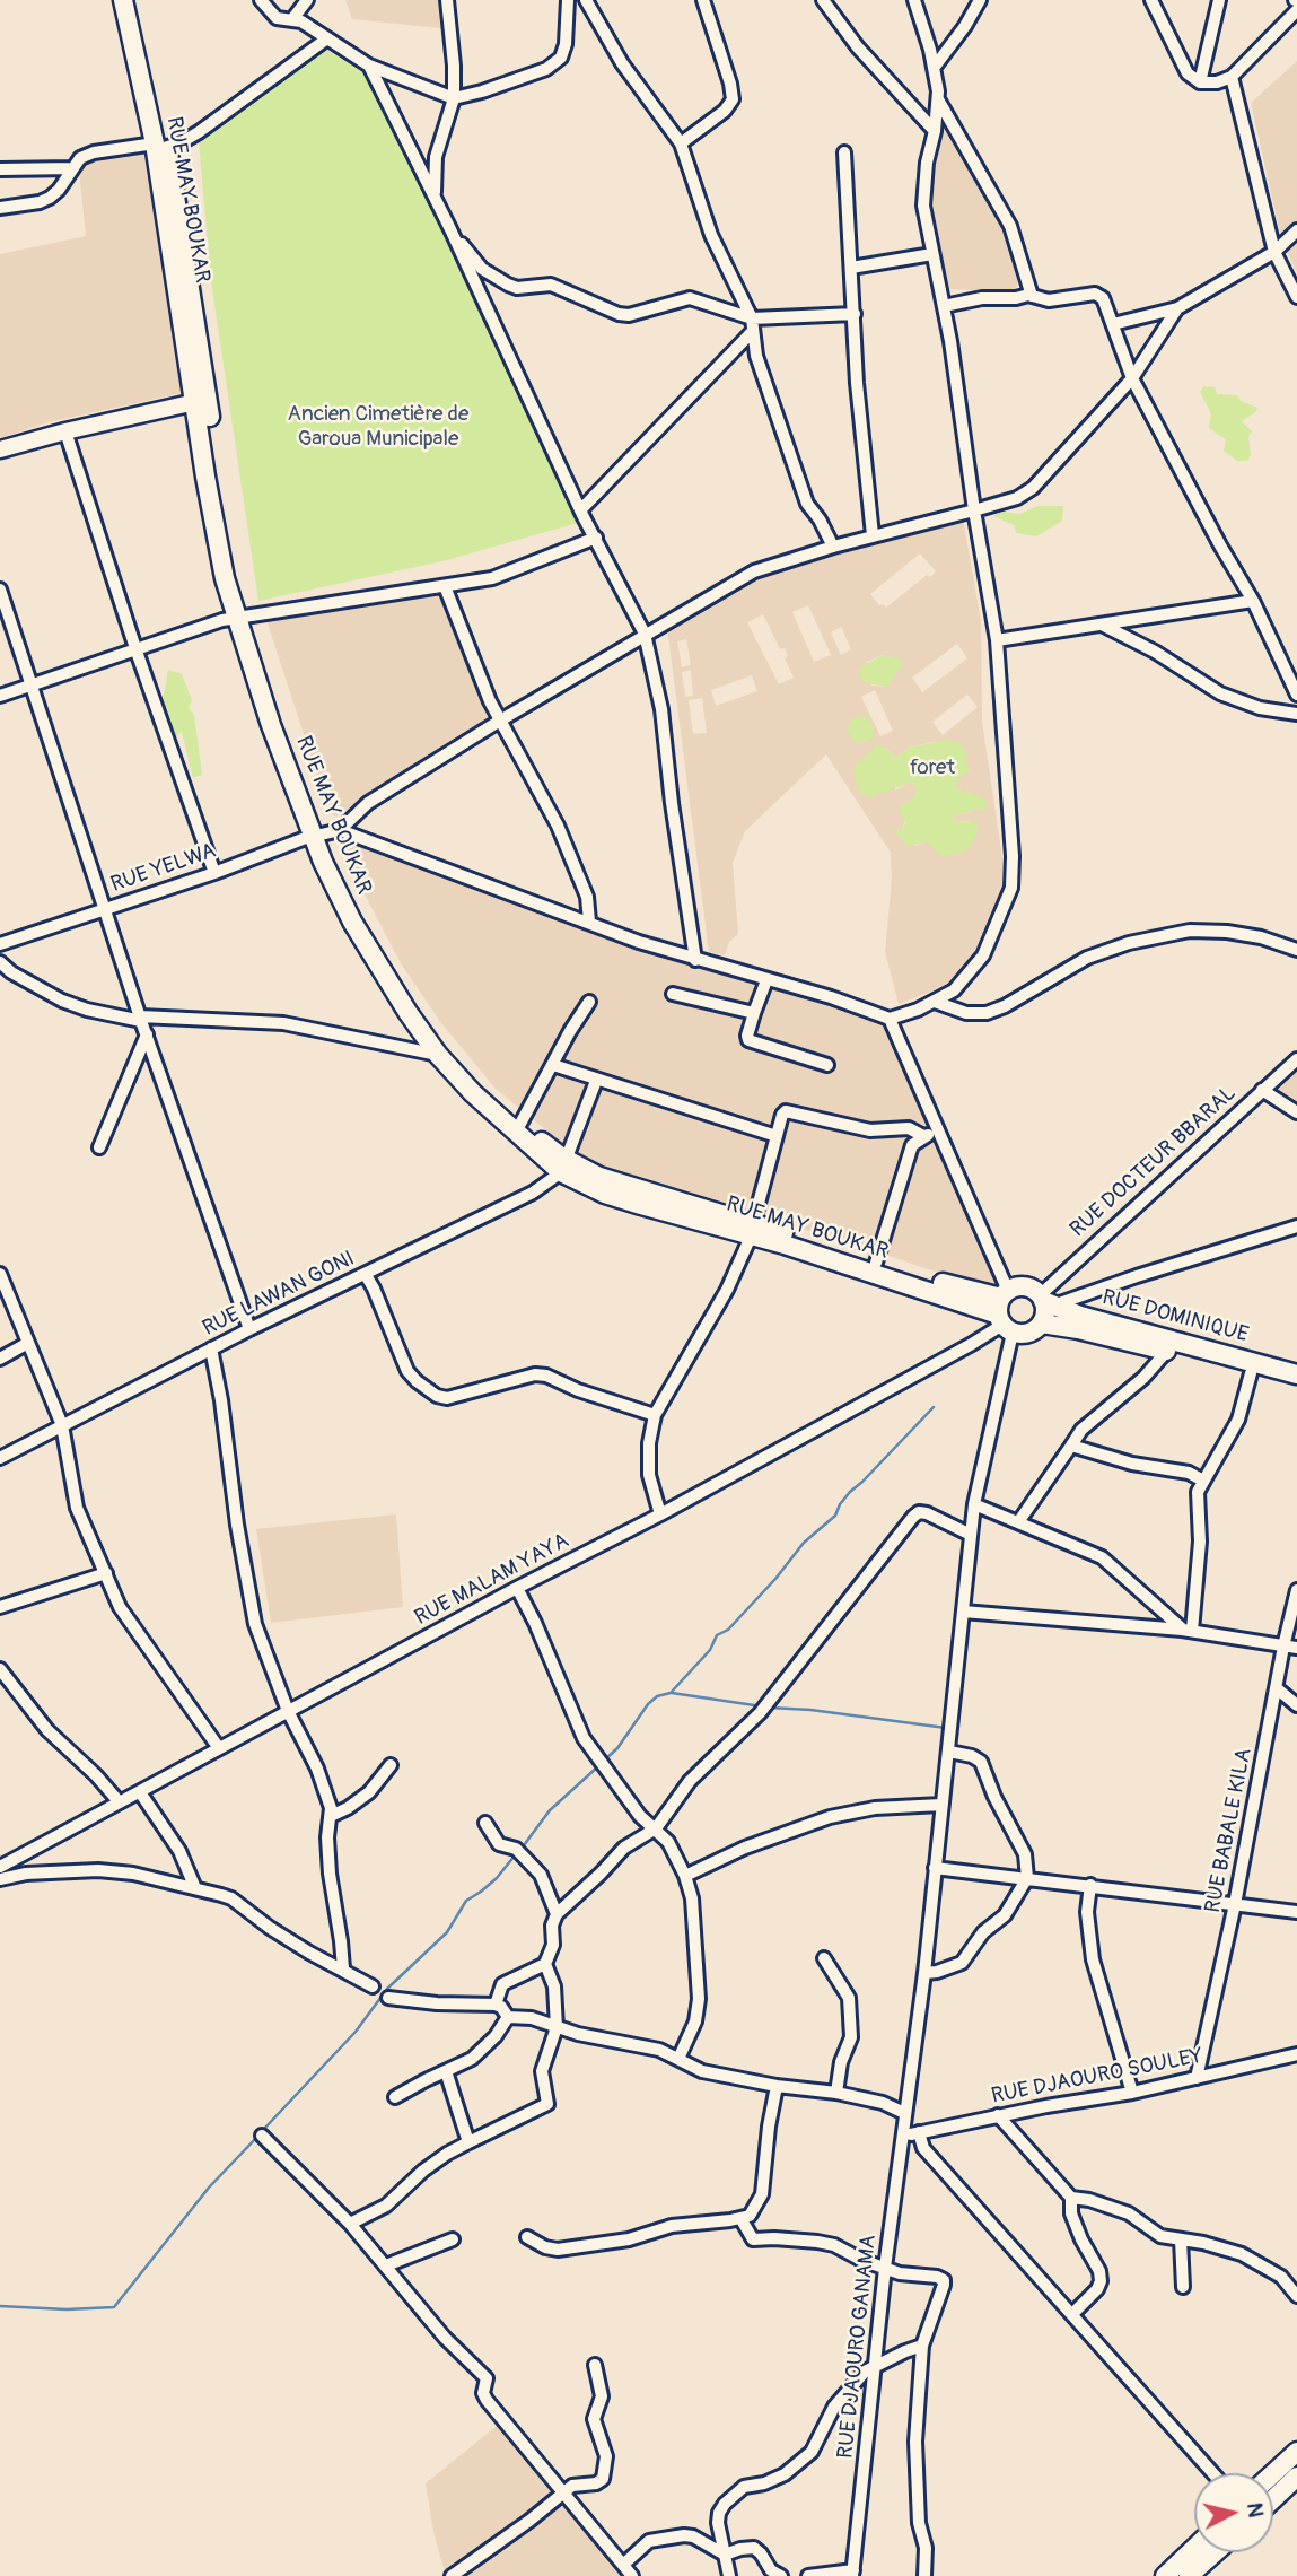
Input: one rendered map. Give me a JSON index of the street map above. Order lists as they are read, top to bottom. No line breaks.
{"streets":{"main road":["RUE MAY BOUKAR","RUE DOMINIQUE"],"street":["RUE YELWA","RUE DOCTEUR BBARAL","RUE LAWAN GONI","RUE MALAM YAYA","RUE BABALE KILA","RUE DJAOURO SOULEY","RUE DJAOURO GANAMA"]},"crossings":[["RUE MAY BOUKAR","RUE YELWA"],["RUE MAY BOUKAR","RUE LAWAN GONI"],["RUE MAY BOUKAR","RUE DOMINIQUE"],["RUE MAY BOUKAR","RUE MALAM YAYA"],["RUE DOCTEUR BBARAL","RUE DOMINIQUE"],["RUE DOMINIQUE","RUE MALAM YAYA"],["RUE BABALE KILA","RUE DJAOURO SOULEY"],["RUE DJAOURO SOULEY","RUE DJAOURO GANAMA"]],"parks":["Ancien Cimetière de Garoua Municipale","foret"],"north":"right"}
